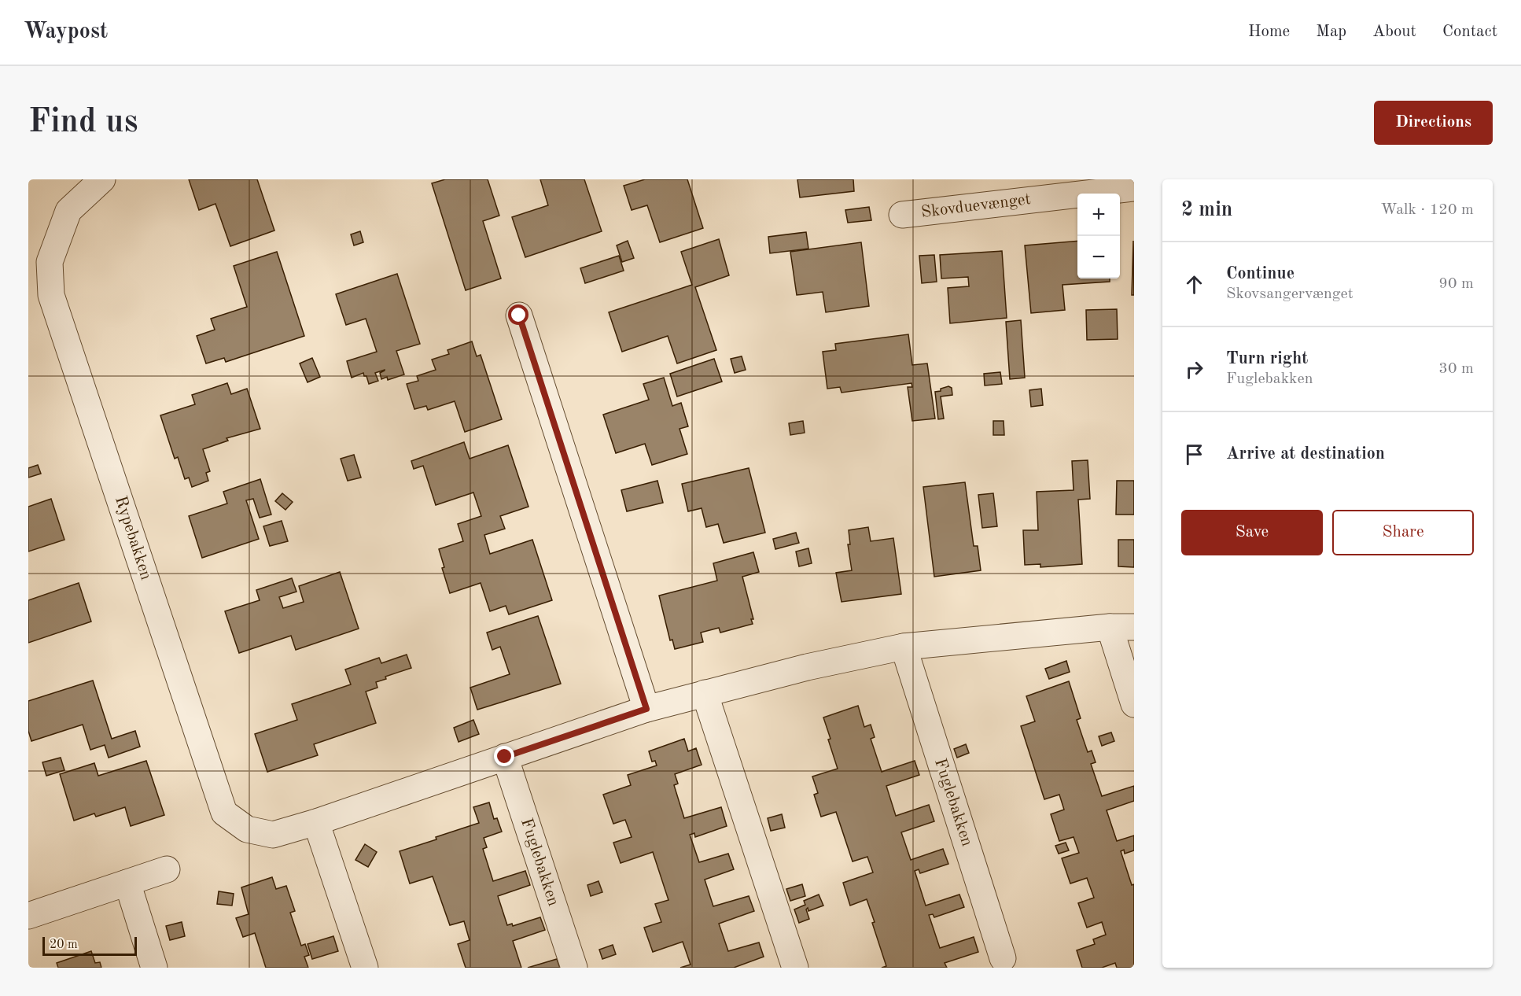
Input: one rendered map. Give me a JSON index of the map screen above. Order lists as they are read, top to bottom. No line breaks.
{"streets":{"street":["Skovduevænget","Rypebakken","Fuglebakken"]},"scale_bar":"20 m","page":{"header":"Waypost","nav":["Home","Map","About","Contact"],"buttons":["Directions",["Save","Share"]],"title":"Find us","heading":["2 min","Walk · 120 m"],"map_buttons":["+","−"],"list":[["Continue","Skovsangervænget","90 m"],["Turn right","Fuglebakken","30 m"],"Arrive at destination"],"scale":"20 m"}}
